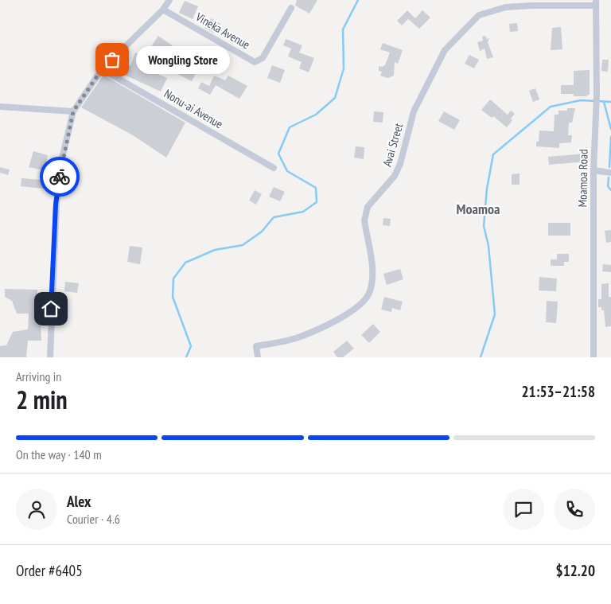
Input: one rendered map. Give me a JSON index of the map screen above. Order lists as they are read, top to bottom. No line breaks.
{"streets":{"street":["Vineka Avenue","Nonu-ai Avenue","Avai Street","Moamoa Road"]},"crossings":[["Avai Street","Moamoa Road"]],"districts":["Moamoa"],"places":["Wongling Store"],"page":{"bubble":"Wongling Store","heading":["2 min","Arriving in","21:53–21:58"],"panel":["Alex","Courier · 4.6","Order #6405","$12.20"],"bar":"On the way · 140 m"}}
